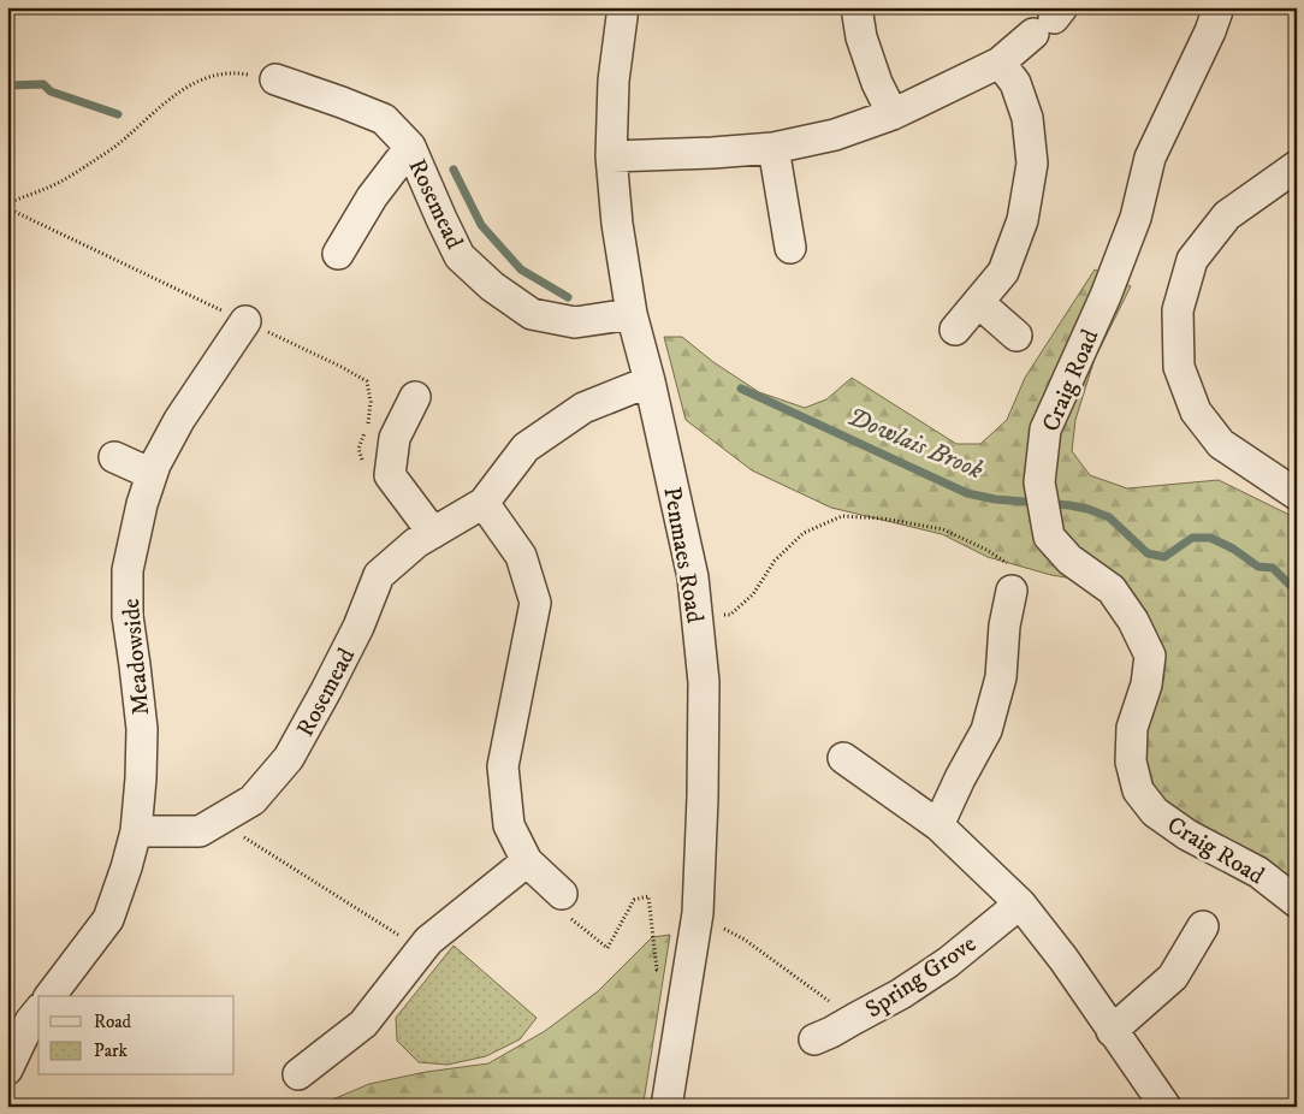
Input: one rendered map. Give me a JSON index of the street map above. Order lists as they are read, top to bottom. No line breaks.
{"streets":{"street":["Rosemead","Craig Road","Penmaes Road","Meadowside","Spring Grove"]},"crossings":[["Rosemead","Penmaes Road"],["Rosemead","Meadowside"]],"water":["Dowlais Brook"],"legend":["Road","Park"]}
